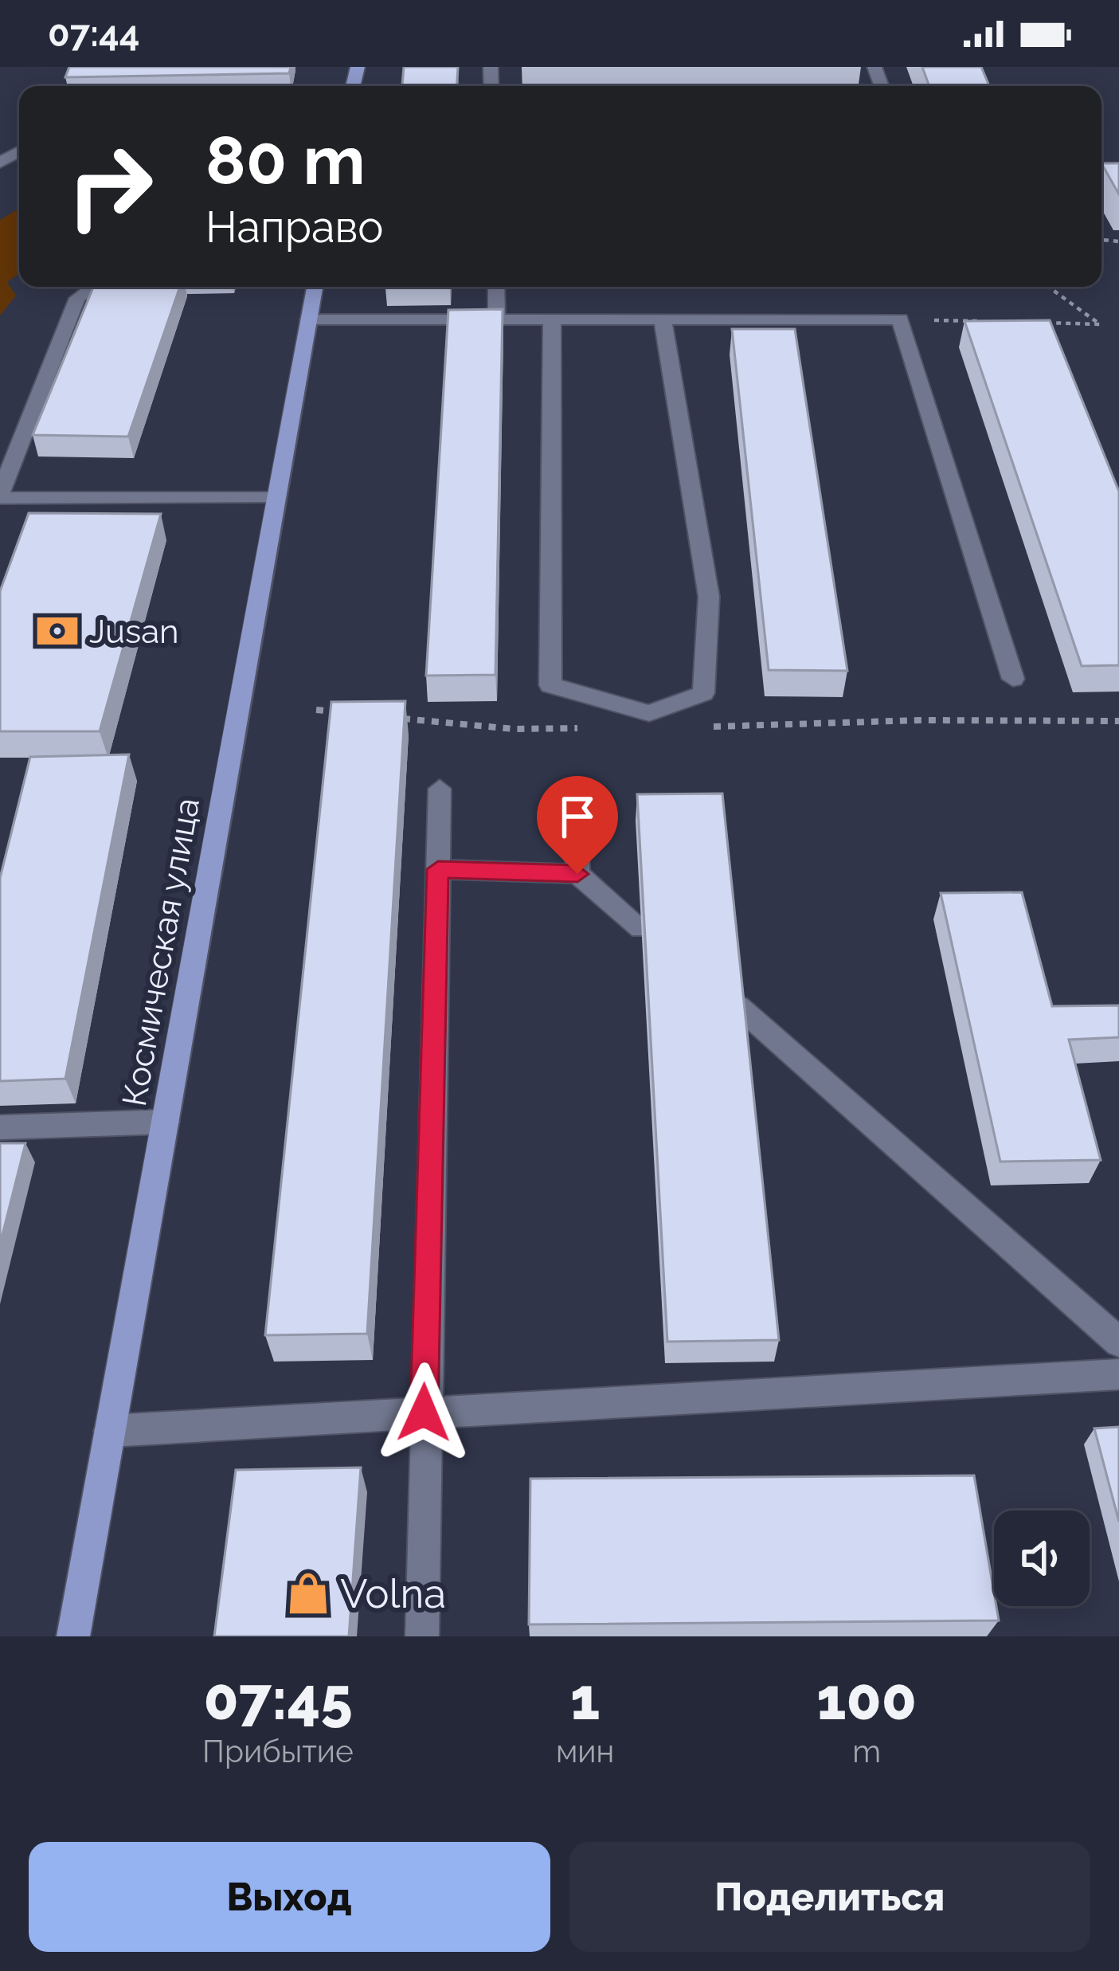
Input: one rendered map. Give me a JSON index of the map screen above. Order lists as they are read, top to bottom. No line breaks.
{"streets":{"main road":["Космическая улица"]},"places":{"bank":["Jusan"],"shop":["Volna"]},"page":{"status":"07:44","turn":["80 m","Направо"],"eta":["07:45","Прибытие","1","мин","100","m"],"buttons":["Выход","Поделиться"]}}
